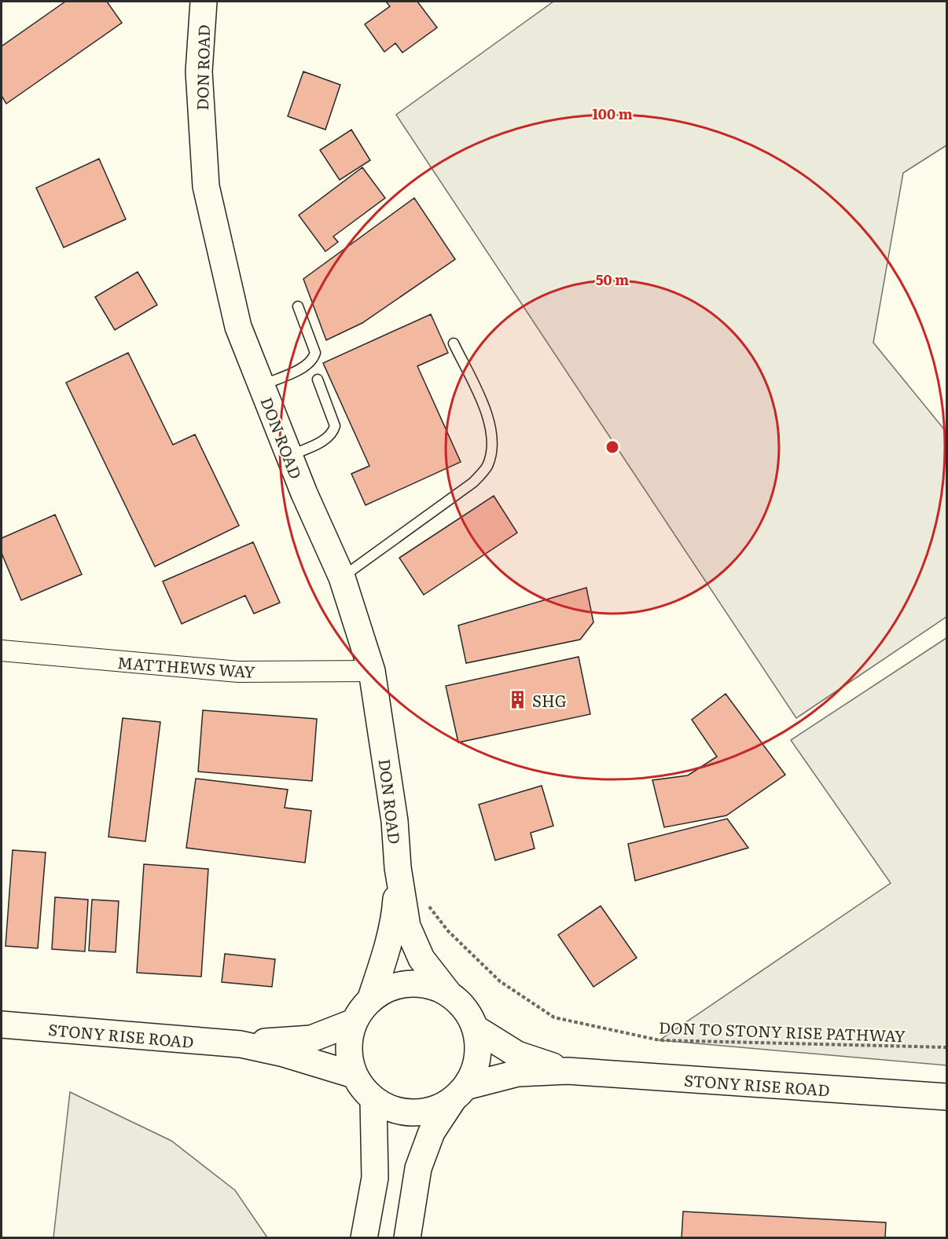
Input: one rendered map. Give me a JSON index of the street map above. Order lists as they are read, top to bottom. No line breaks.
{"streets":{"main road":["DON ROAD","STONY RISE ROAD"],"street":["MATTHEWS WAY"],"path":["DON TO STONY RISE PATHWAY"]},"crossings":[["DON ROAD","MATTHEWS WAY"],["DON ROAD","STONY RISE ROAD"]],"places":{"building":["SHG"]},"rings":["100 m","50 m"]}
